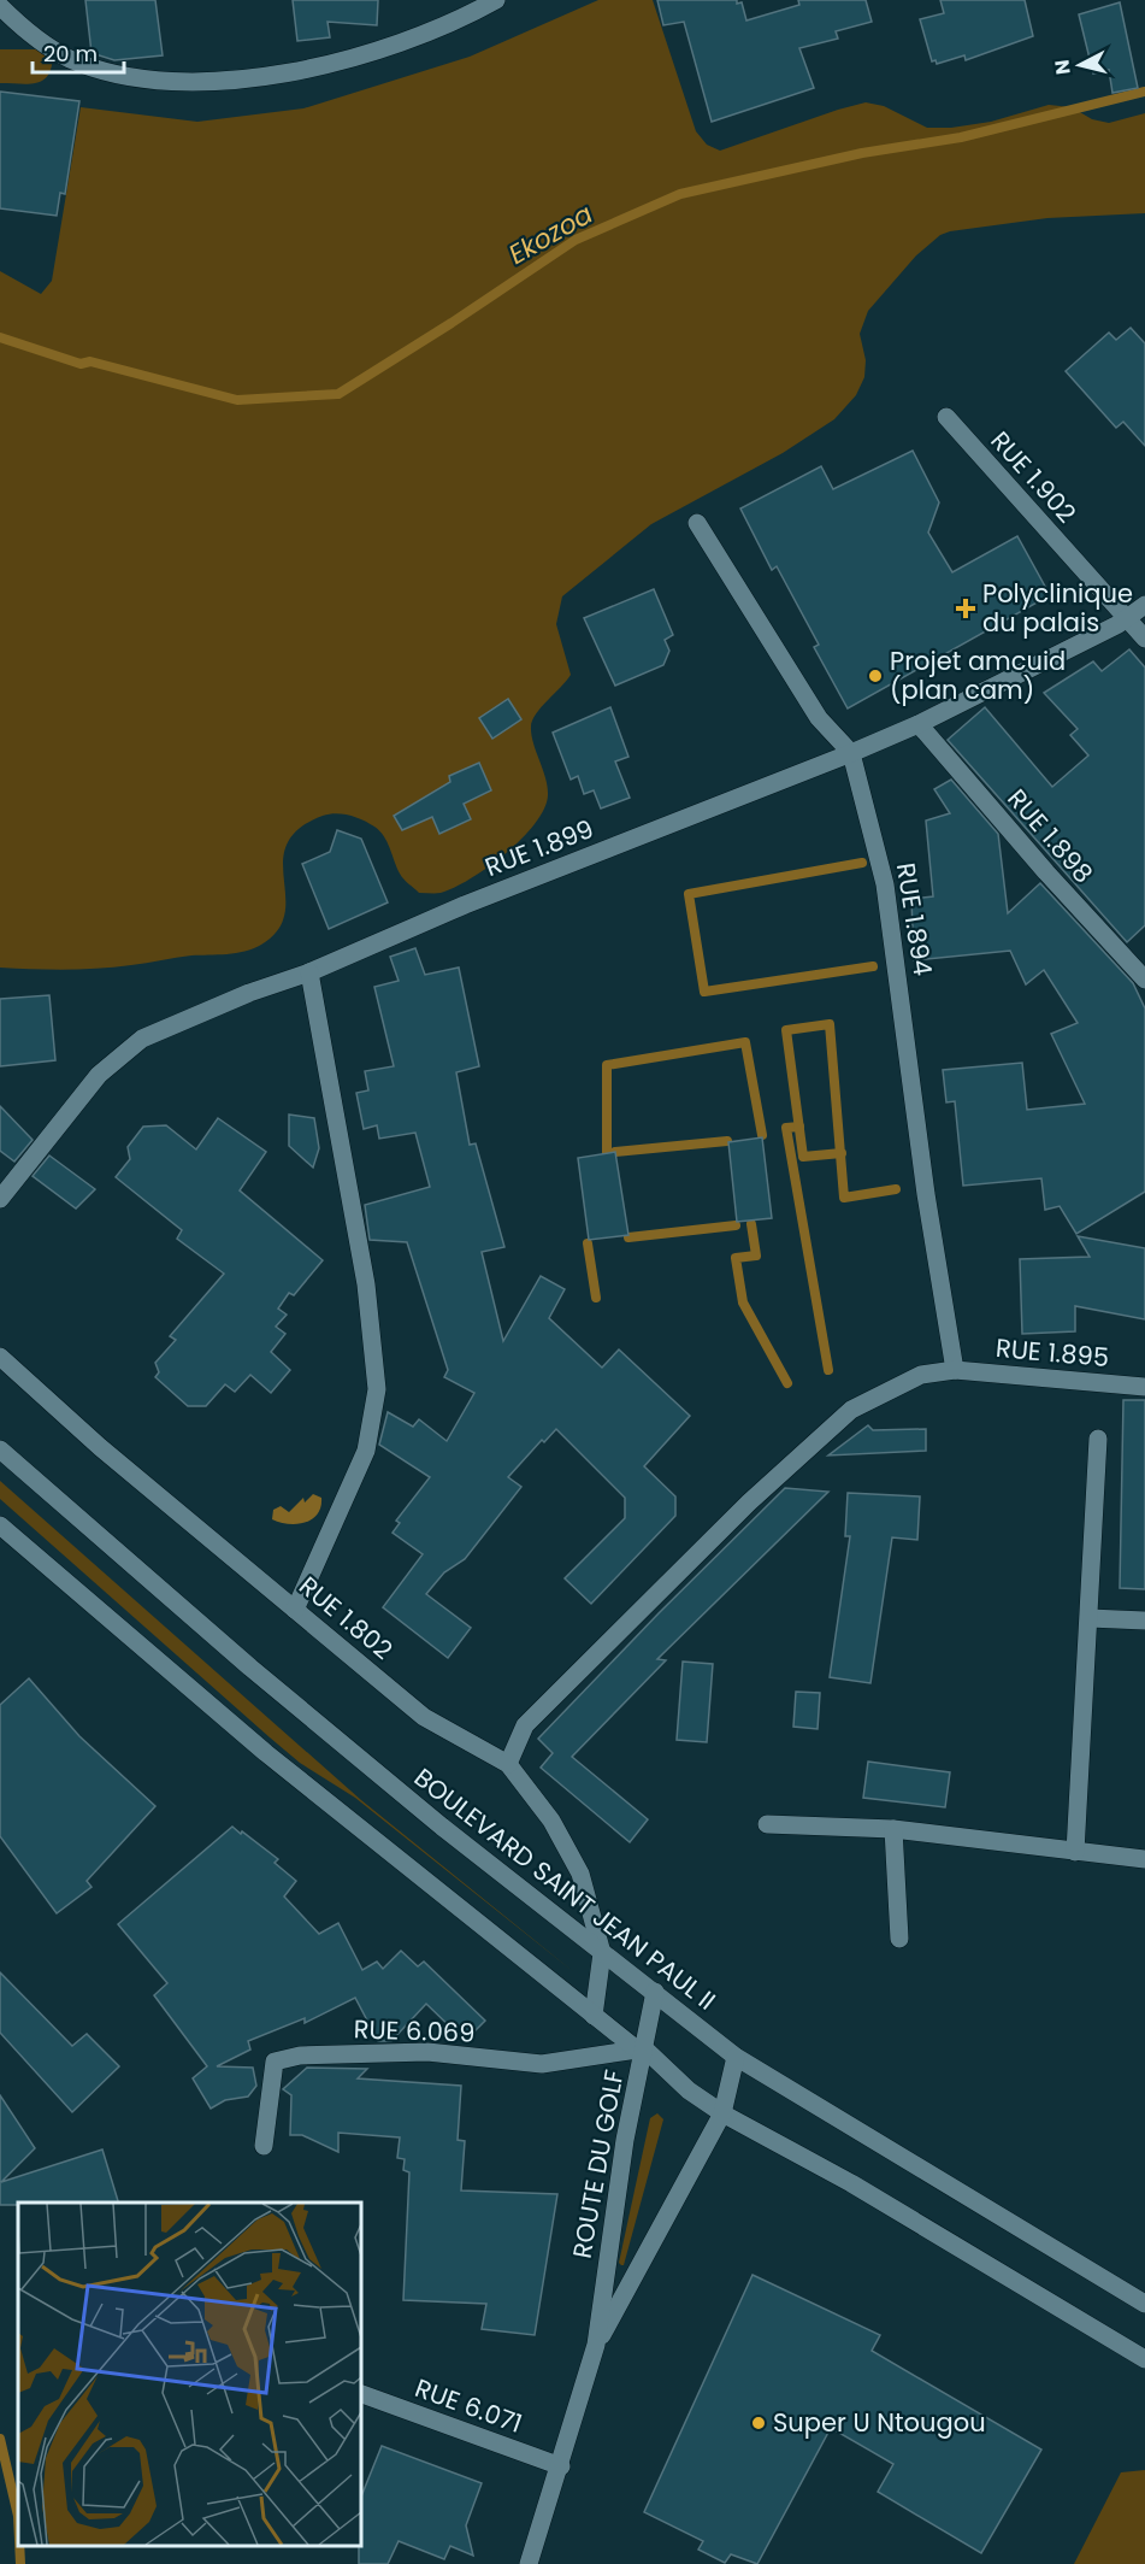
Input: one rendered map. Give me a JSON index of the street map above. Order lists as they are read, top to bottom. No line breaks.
{"streets":{"street":["RUE 1.902","RUE 1.898","RUE 1.899","RUE 1.894","RUE 1.895","RUE 1.802","BOULEVARD SAINT JEAN PAUL II","RUE 6.069","ROUTE DU GOLF","RUE 6.071"]},"crossings":[["RUE 1.902","RUE 1.899"],["RUE 1.898","RUE 1.899"],["RUE 1.899","RUE 1.894"],["RUE 1.894","RUE 1.895"],["RUE 1.895","RUE 1.802"],["RUE 1.802","BOULEVARD SAINT JEAN PAUL II"],["BOULEVARD SAINT JEAN PAUL II","ROUTE DU GOLF"],["RUE 6.069","ROUTE DU GOLF"],["ROUTE DU GOLF","RUE 6.071"]],"water":["Ekozoa"],"places":{"health":["Polyclinique du palais"],"other":["Projet amcuid (plan cam)","Super U Ntougou"]},"scale_bar":"20 m","north":"left"}
